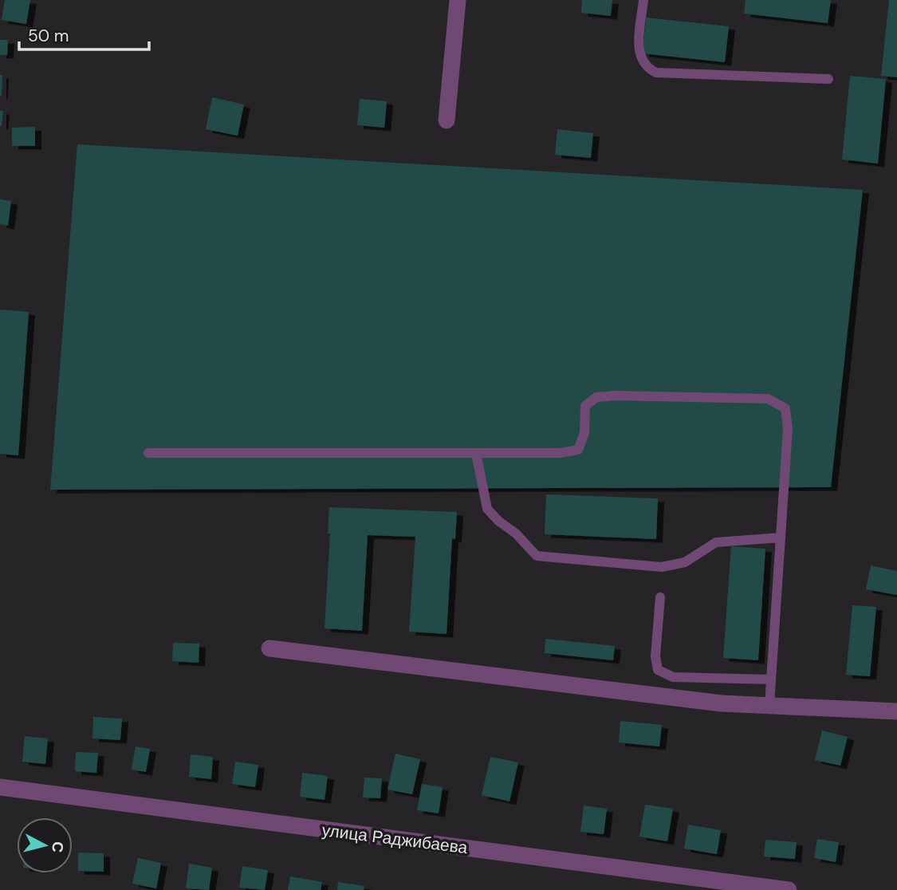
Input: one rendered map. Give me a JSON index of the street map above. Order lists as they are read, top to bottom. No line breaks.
{"streets":{"street":["улица Раджибаева"]},"scale_bar":"50 m","north":"right"}
